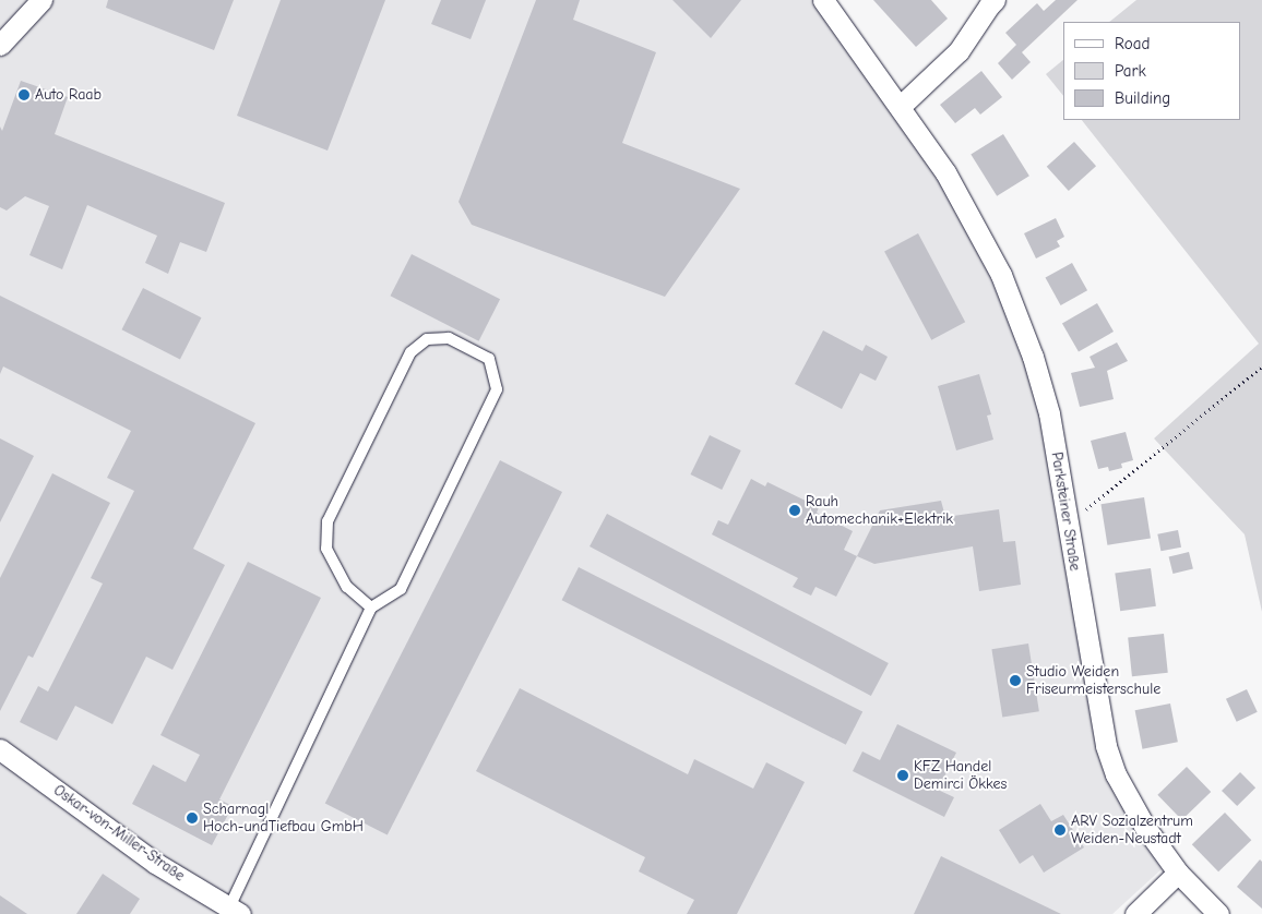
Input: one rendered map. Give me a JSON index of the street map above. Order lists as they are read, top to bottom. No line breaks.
{"streets":{"street":["Parksteiner Straße","Oskar-von-Miller-Straße"]},"places":["Auto Raab","Rauh Automechanik+Elektrik","Studio Weiden Friseurmeisterschule","KFZ Handel Demirci Ökkes","Scharnagl Hoch-undTiefbau GmbH","ARV Sozialzentrum Weiden-Neustadt"],"legend":["Road","Park","Building"]}
